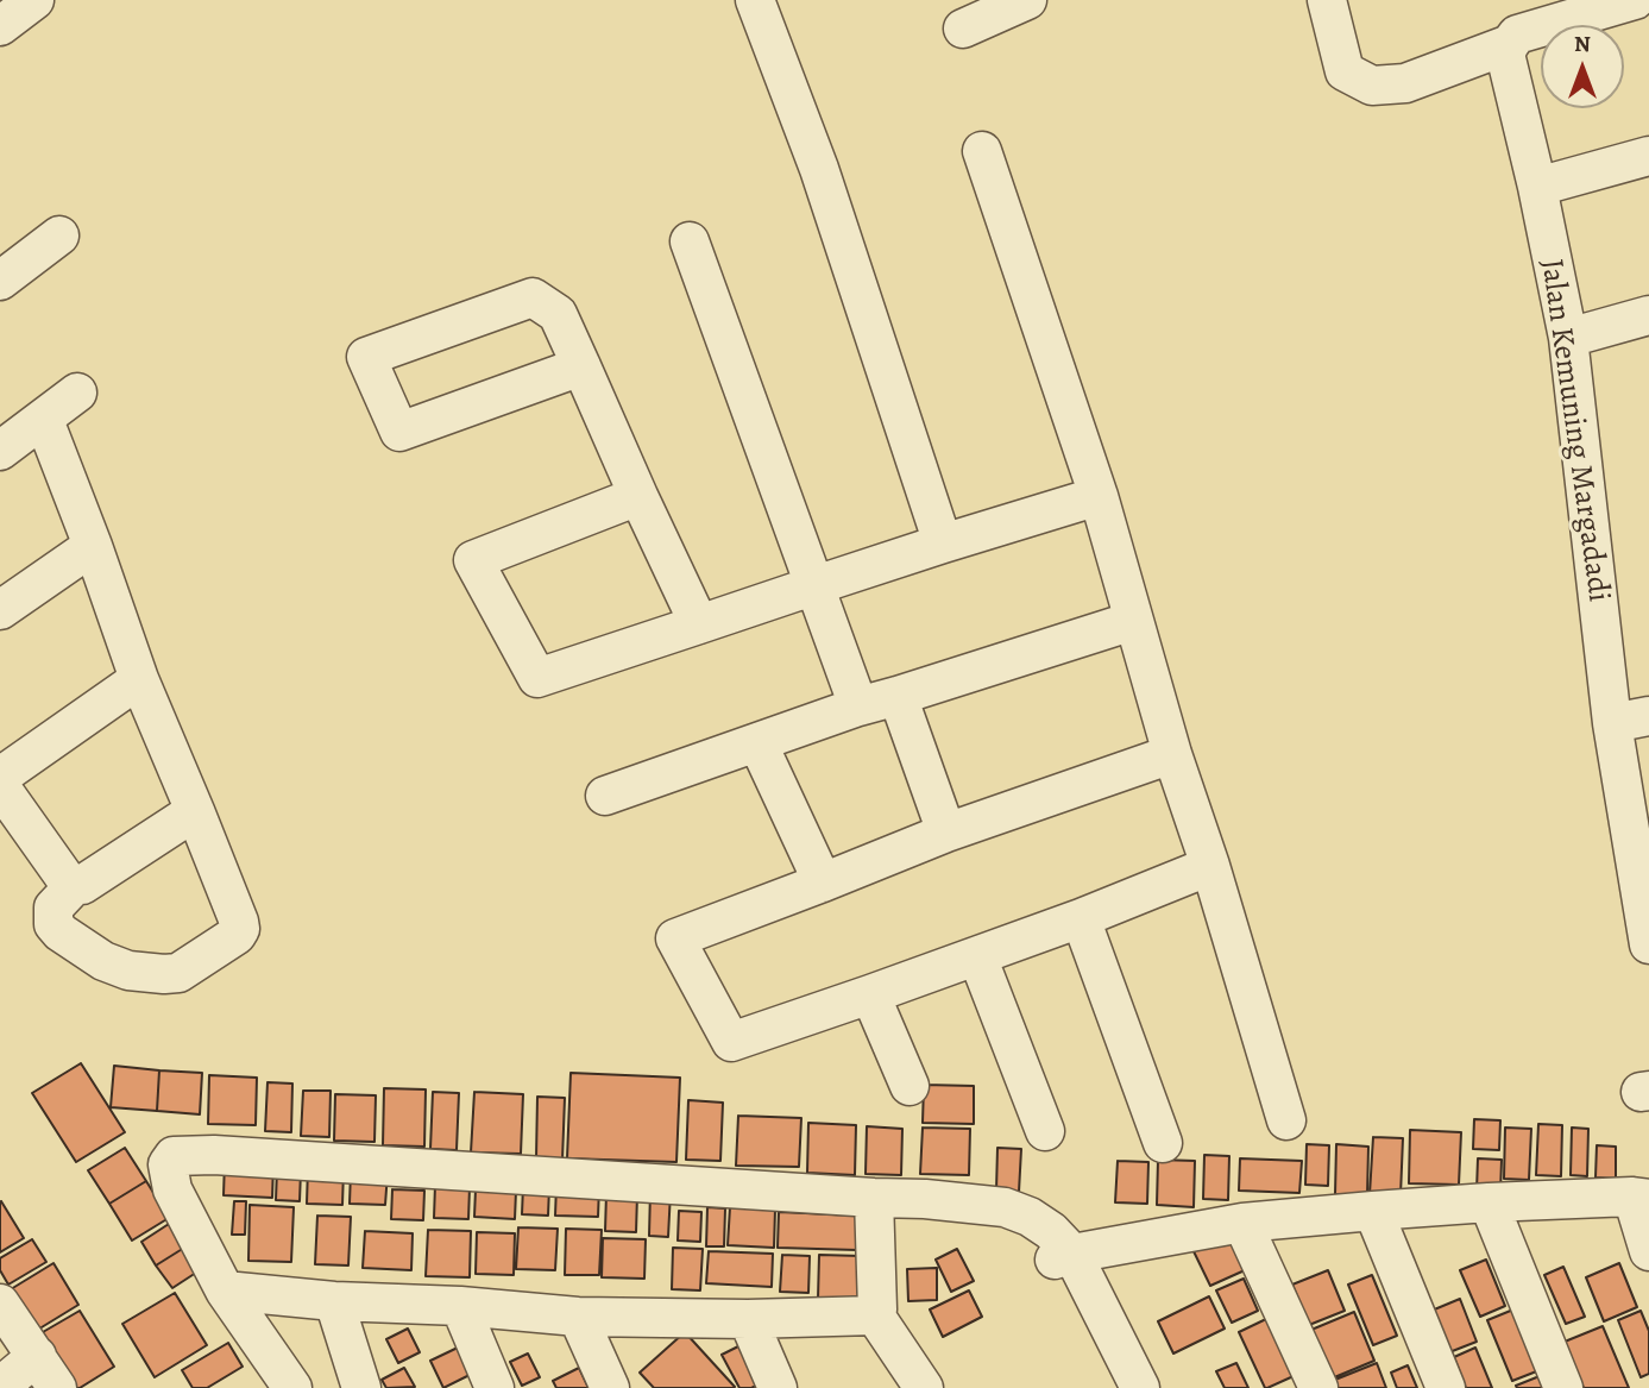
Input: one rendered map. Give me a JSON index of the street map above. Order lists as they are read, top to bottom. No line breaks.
{"streets":{"street":["Jalan Kemuning Margadadi"]},"north":"top"}
